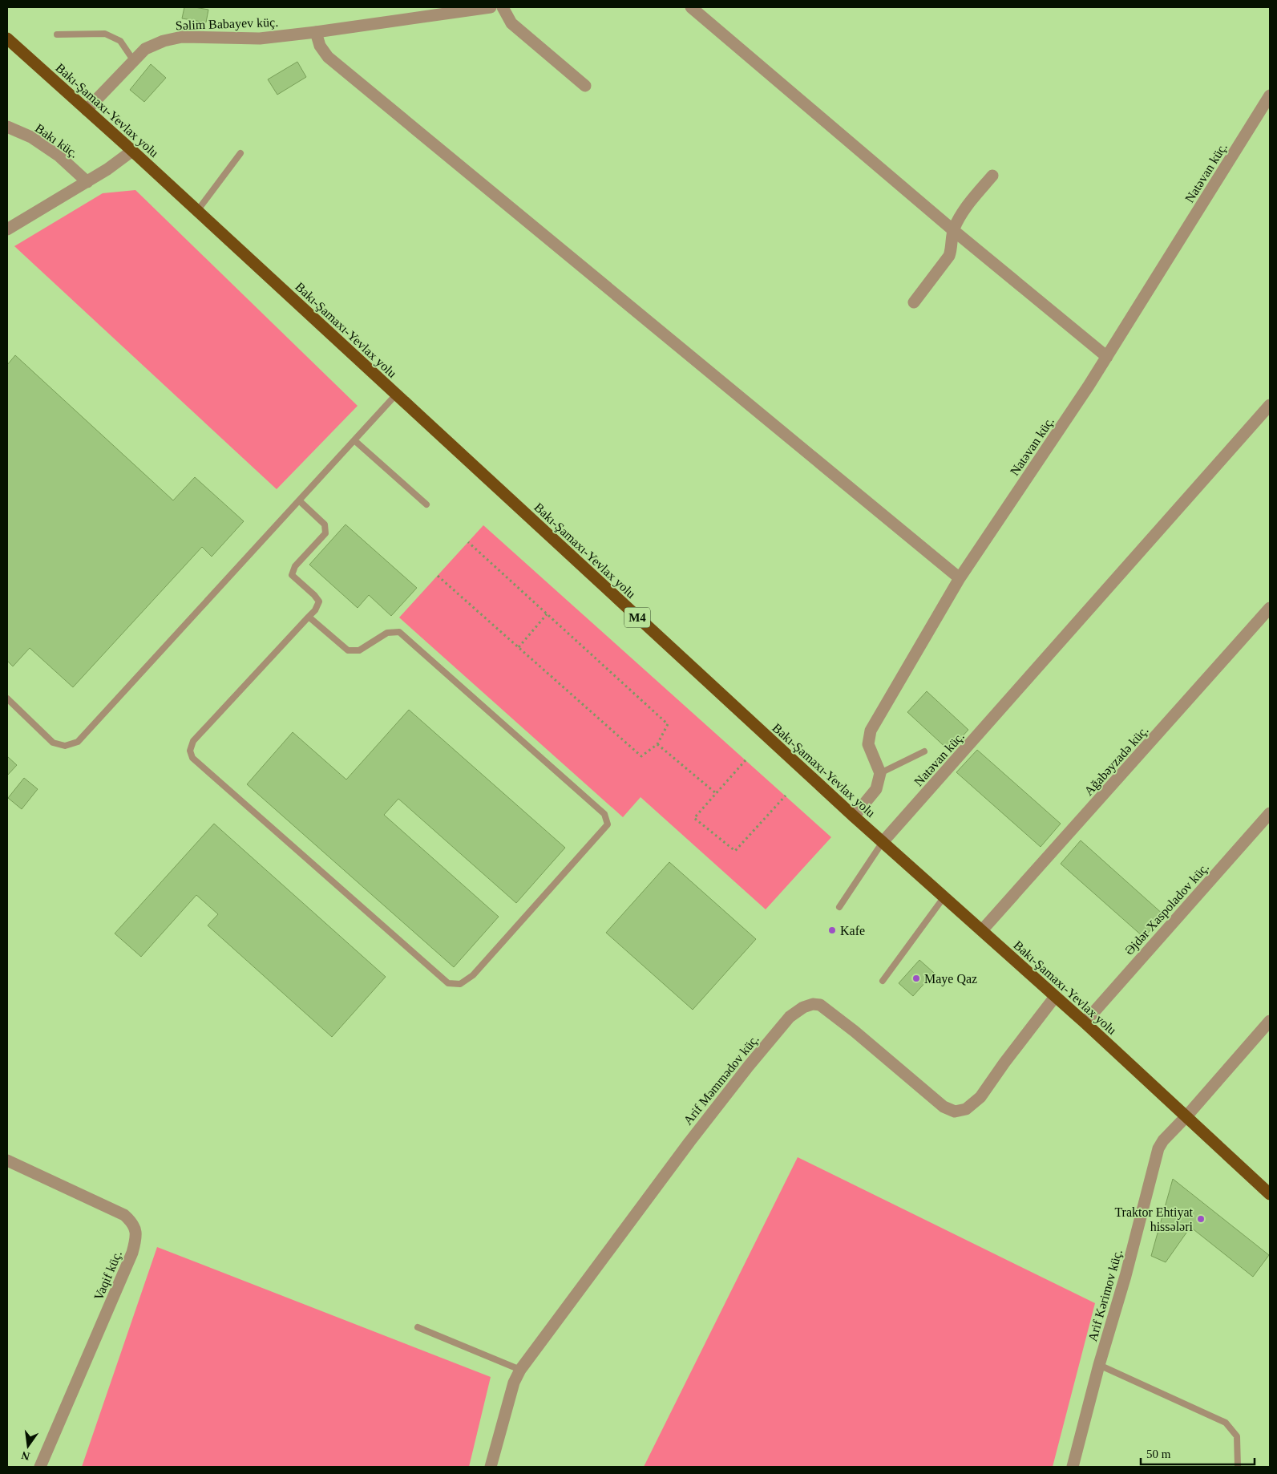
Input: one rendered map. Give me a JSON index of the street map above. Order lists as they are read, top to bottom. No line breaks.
{"streets":{"highway":["Bakı-Şamaxı-Yevlax yolu","M4"],"street":["Səlim Babayev küç.","Bakı küç.","Natəvan küç.","Ağabəyzadə küç.","Əjdər Xaspoladov küç.","Arif Məmmədov küç.","Vaqif küç.","Arif Kərimov küç."]},"crossings":[["Səlim Babayev küç.","Bakı-Şamaxı-Yevlax yolu"],["Bakı-Şamaxı-Yevlax yolu","Natəvan küç."],["Bakı-Şamaxı-Yevlax yolu","Ağabəyzadə küç."],["Bakı-Şamaxı-Yevlax yolu","Əjdər Xaspoladov küç."],["Bakı-Şamaxı-Yevlax yolu","Arif Məmmədov küç."],["Bakı-Şamaxı-Yevlax yolu","Arif Kərimov küç."]],"places":["Kafe","Maye Qaz","Traktor Ehtiyat hissələri"],"scale_bar":"50 m","north":"bottom"}
